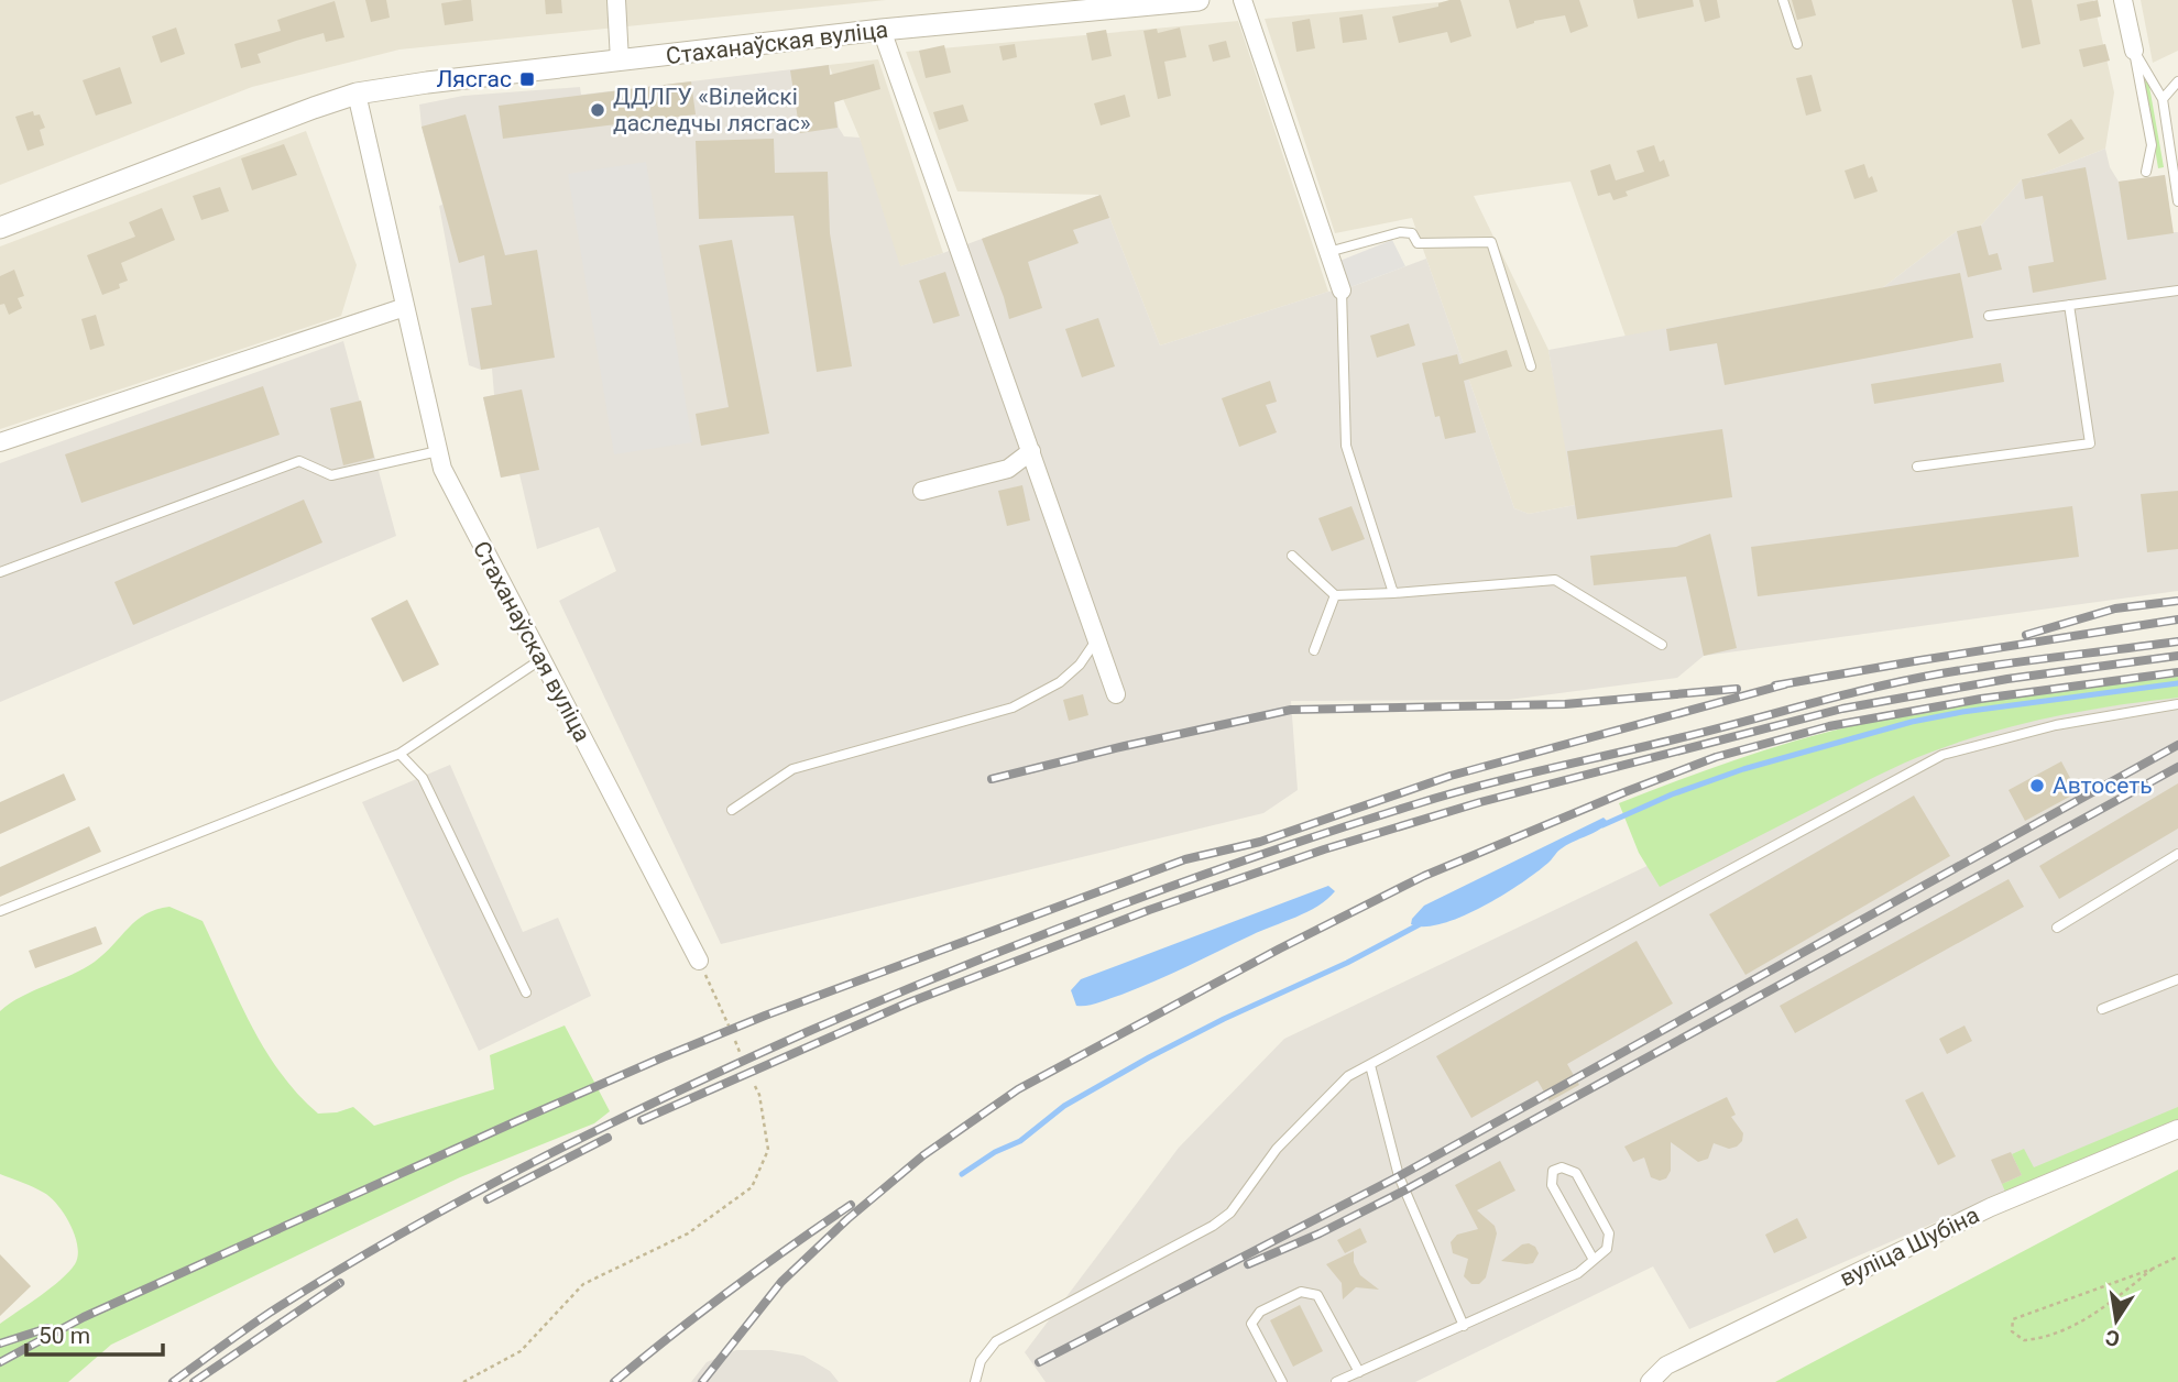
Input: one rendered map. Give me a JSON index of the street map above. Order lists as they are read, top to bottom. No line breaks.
{"streets":{"street":["Стаханаўская вуліца","вуліца Шубіна"]},"places":{"transit":["Лясгас"],"other":["ДДЛГУ «Вілейскі даследчы лясгас»","Автосеть"]},"scale_bar":"50 m","north":"bottom"}
